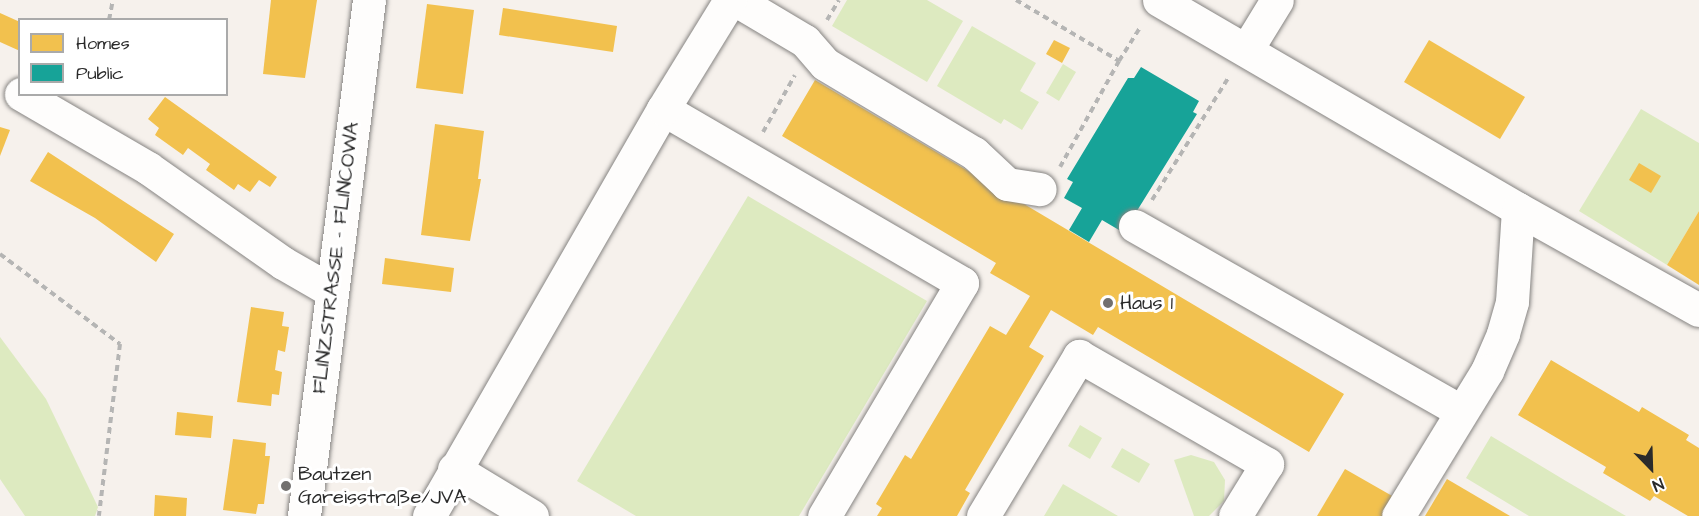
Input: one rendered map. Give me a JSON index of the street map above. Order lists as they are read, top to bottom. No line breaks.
{"streets":{"street":["FLINZSTRASSE - FLINCOWA"]},"places":["Haus 1","Bautzen Gareisstraße/JVA"],"legend":["Homes","Public"],"north":"bottom right"}
